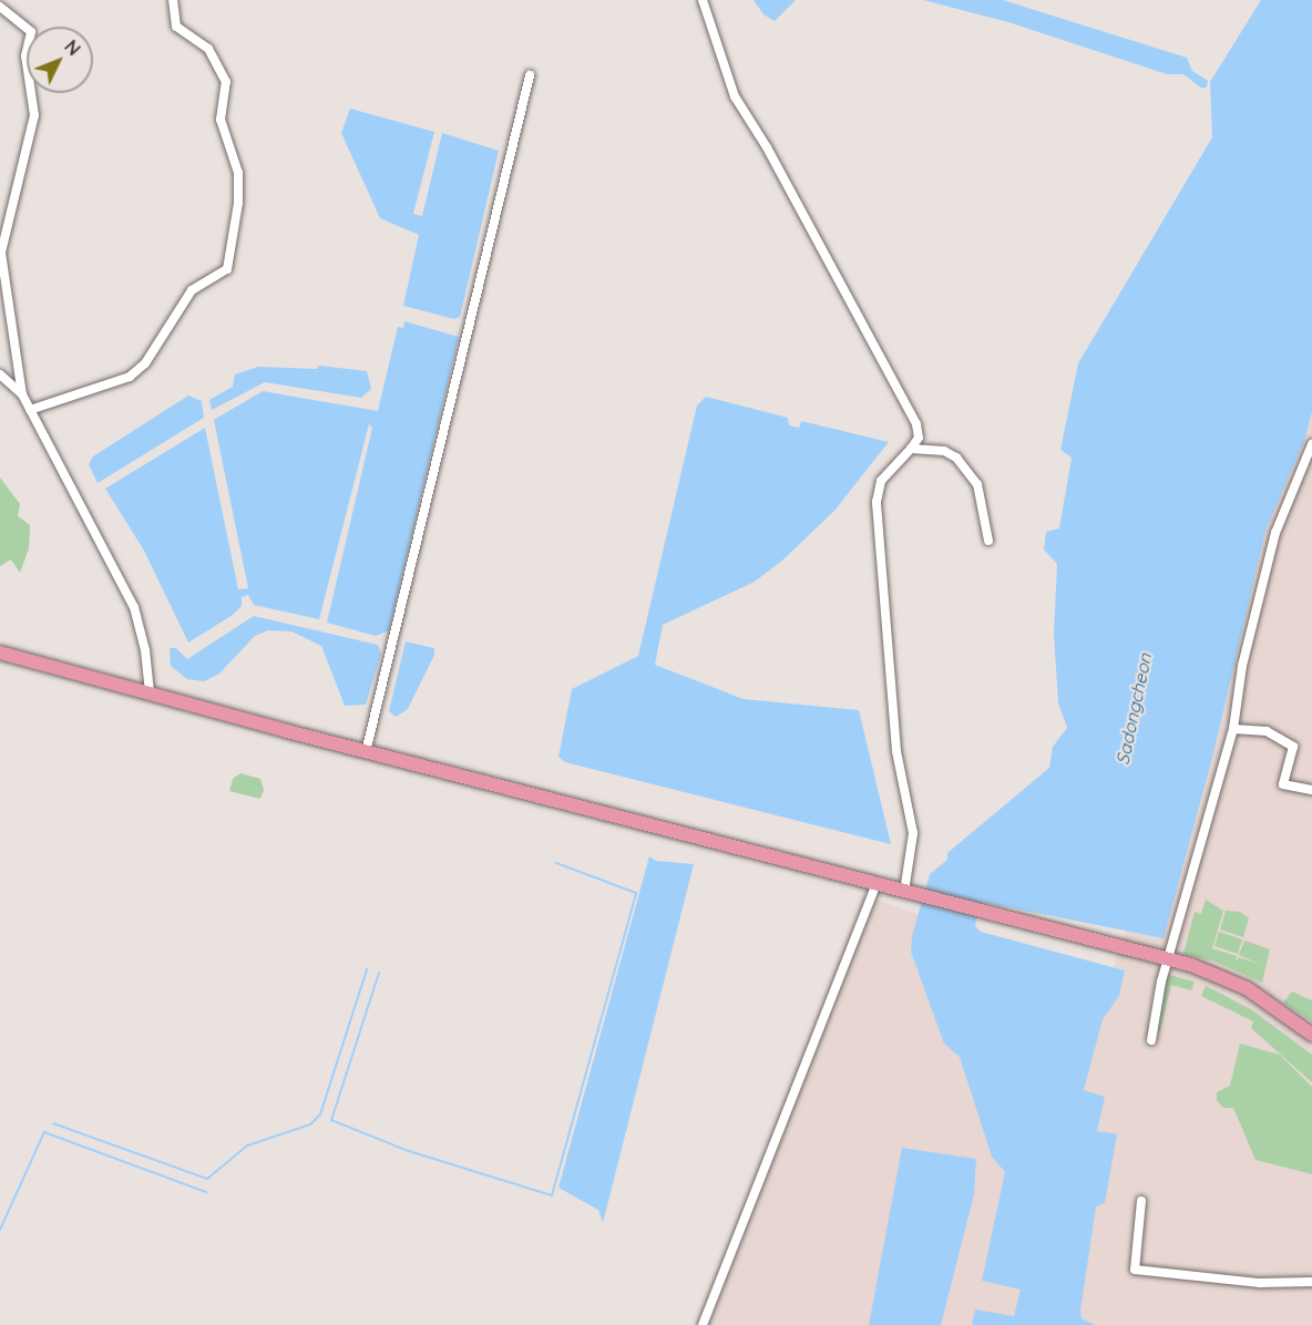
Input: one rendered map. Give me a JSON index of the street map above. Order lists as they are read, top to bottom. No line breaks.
{"water":["Sadongcheon"],"north":"top right"}
